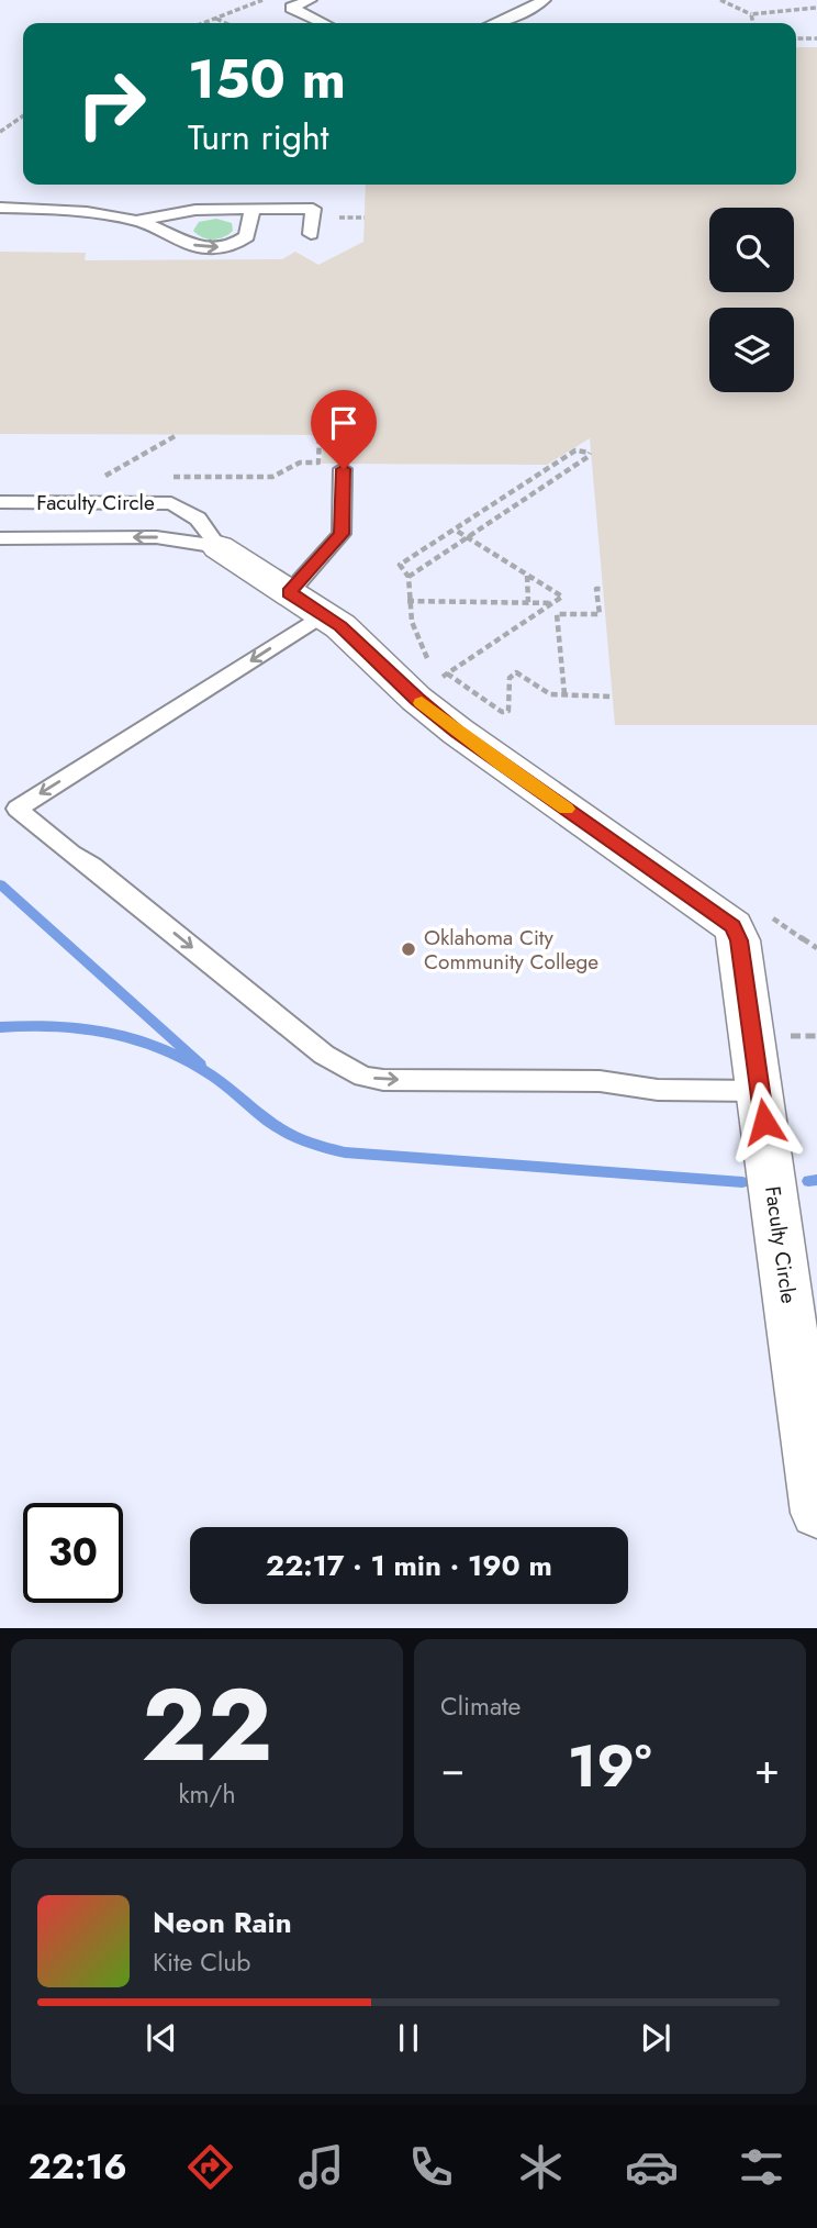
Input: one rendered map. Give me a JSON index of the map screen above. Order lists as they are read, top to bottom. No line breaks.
{"streets":{"street":["Faculty Circle"]},"places":["Oklahoma City Community College"],"page":{"turn":["150 m","Turn right"],"limit":"30","trip":"22:17 · 1 min · 190 m","tile":[["22","km/h"],"Climate"],"heat":["−","19°","+"],"song":["Neon Rain","Kite Club"],"tabs":"22:16"}}
